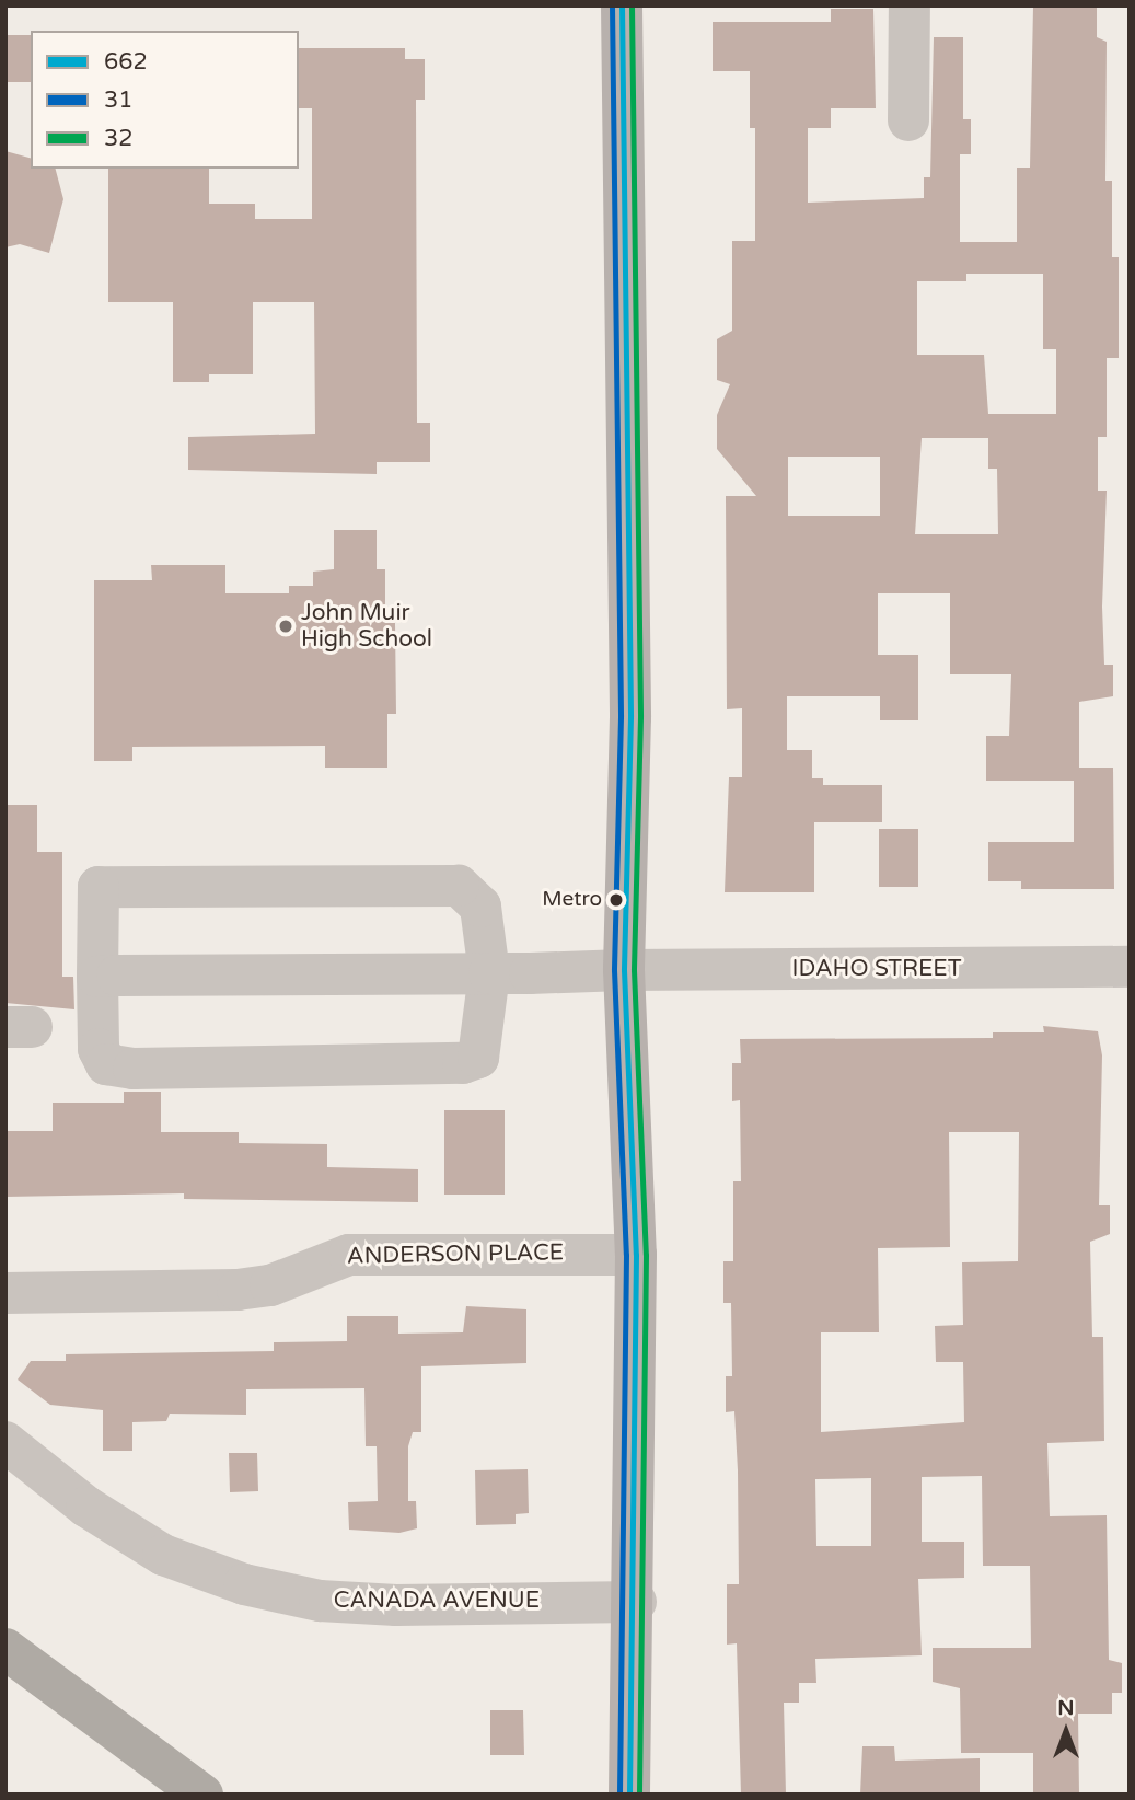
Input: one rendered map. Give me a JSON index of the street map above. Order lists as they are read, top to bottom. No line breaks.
{"streets":{"street":["IDAHO STREET","ANDERSON PLACE","CANADA AVENUE"]},"places":["John Muir High School","Metro"],"lines":["transit line 662","transit line 31","transit line 32"],"legend":["662","31","32"],"north":"top"}
